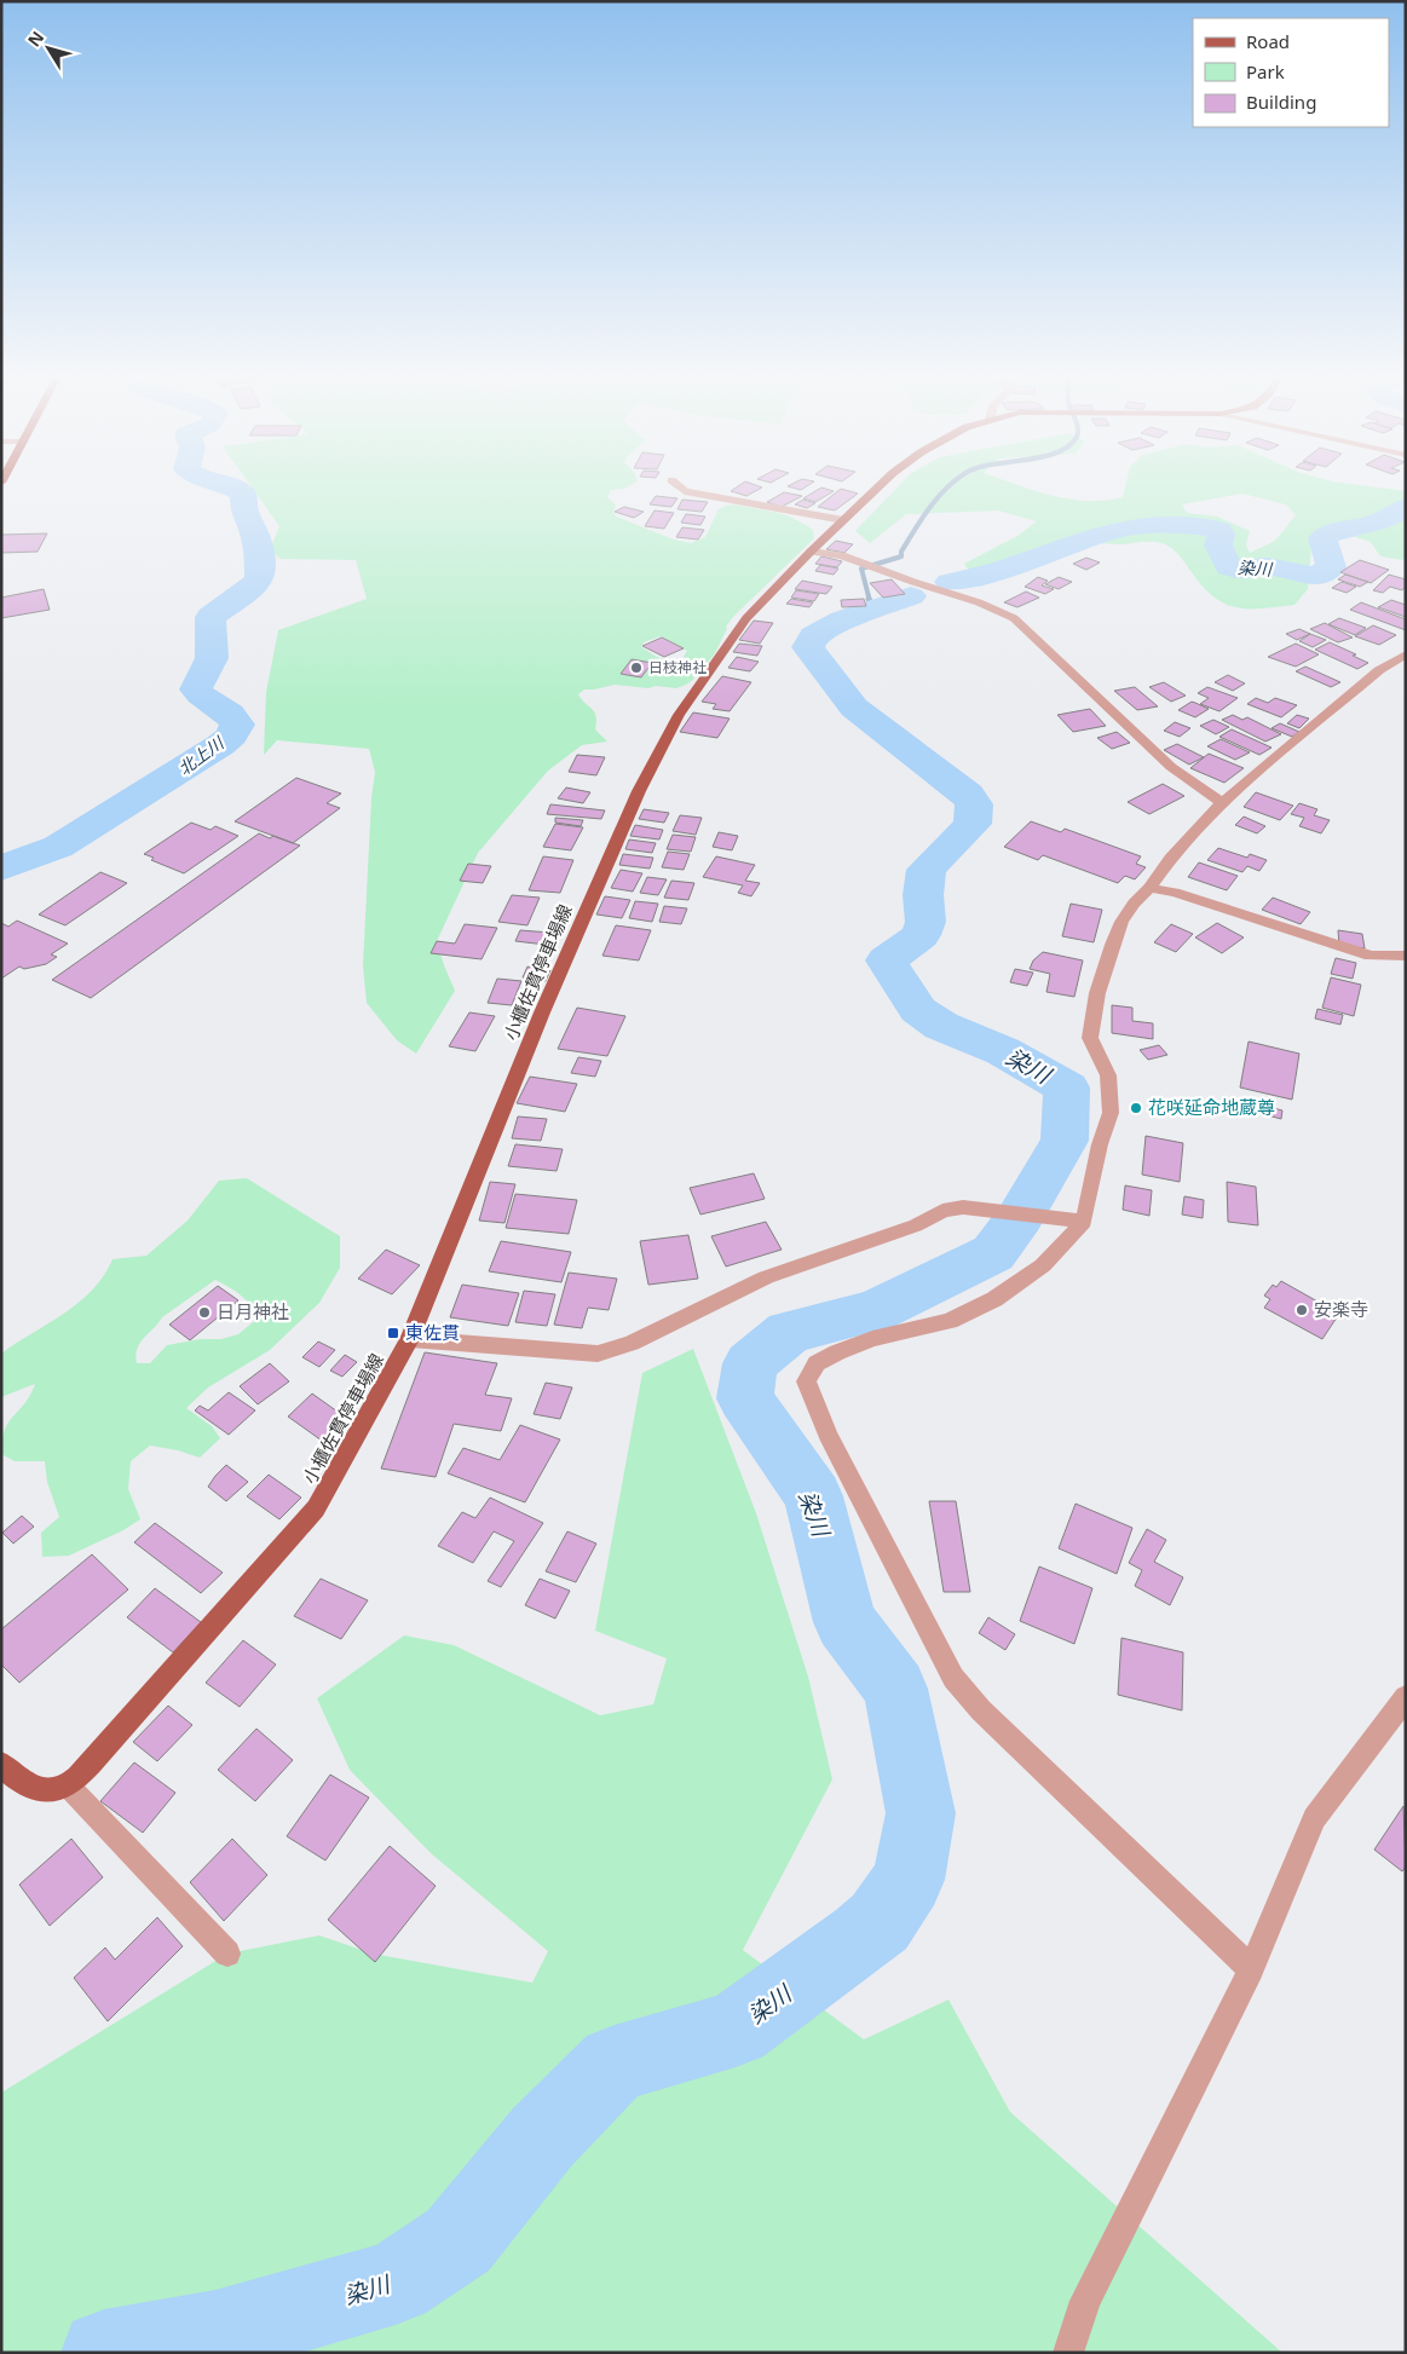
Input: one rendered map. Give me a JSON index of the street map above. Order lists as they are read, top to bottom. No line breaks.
{"streets":{"main road":["小櫃佐貫停車場線"]},"water":["染川","北上川"],"places":{"other":["日枝神社","花咲延命地蔵尊","安楽寺","日月神社"],"transit":["東佐貫"]},"legend":["Road","Park","Building"],"north":"top left"}
